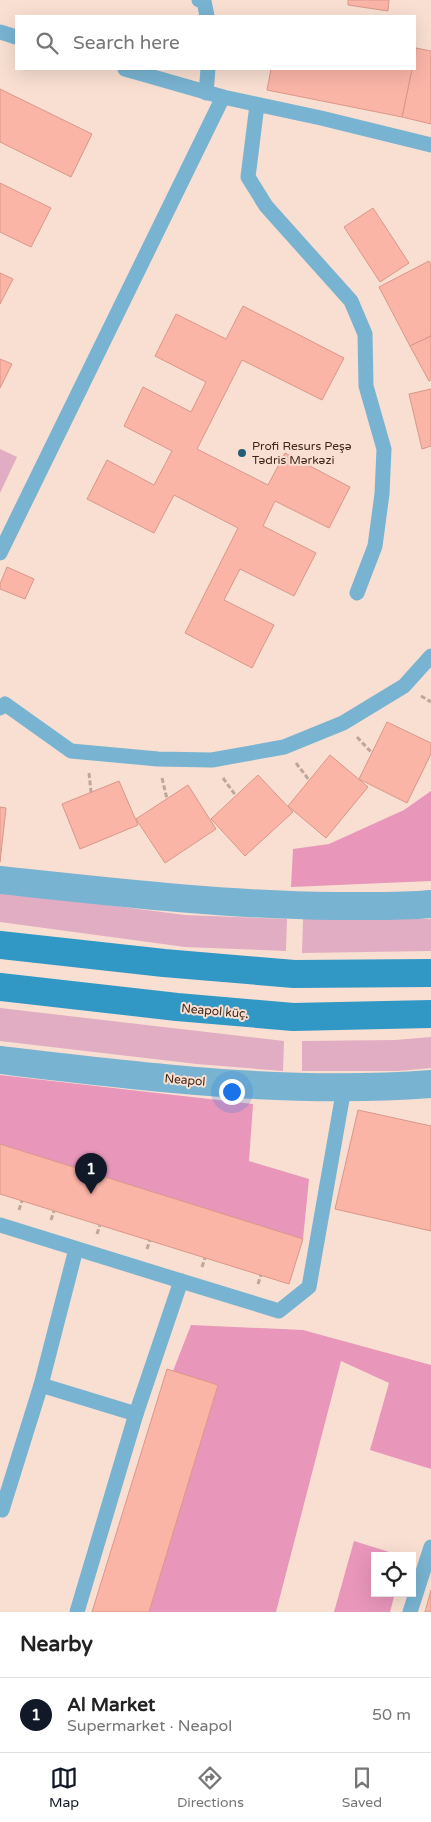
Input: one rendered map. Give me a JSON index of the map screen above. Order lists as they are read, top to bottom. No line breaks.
{"streets":{"main road":["Neapol küç."],"street":["Neapol"]},"places":["Profi Resurs Peşə Tədris Mərkəzi"],"page":{"search":"Search here","pins":"1","heading":"Nearby","list":[{"mark":"1","name":"Al Market","note":"Supermarket · Neapol","value":"50 m"}],"nav":["Map","Directions","Saved"]}}
